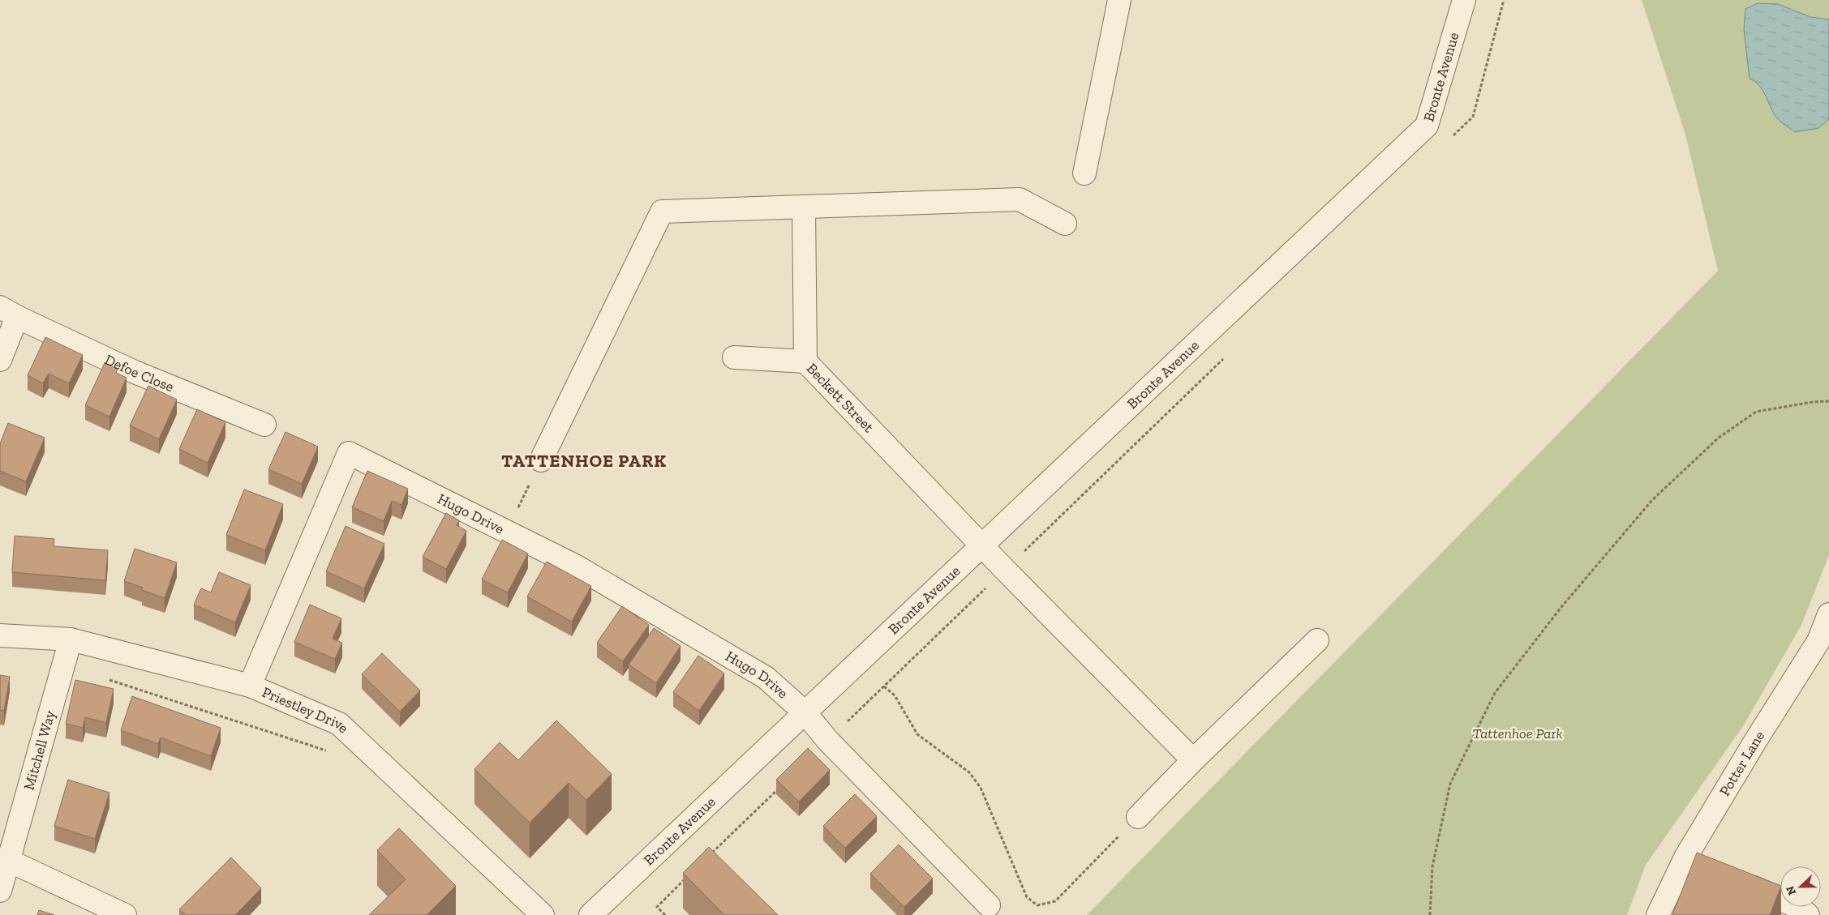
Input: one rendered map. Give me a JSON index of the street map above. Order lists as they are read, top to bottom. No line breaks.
{"streets":{"street":["Bronte Avenue","Defoe Close","Beckett Street","Hugo Drive","Priestley Drive","Mitchell Way","Potter Lane"]},"crossings":[["Bronte Avenue","Beckett Street"],["Bronte Avenue","Hugo Drive"],["Hugo Drive","Priestley Drive"],["Priestley Drive","Mitchell Way"]],"districts":["TATTENHOE PARK"],"parks":["Tattenhoe Park"],"north":"left"}
